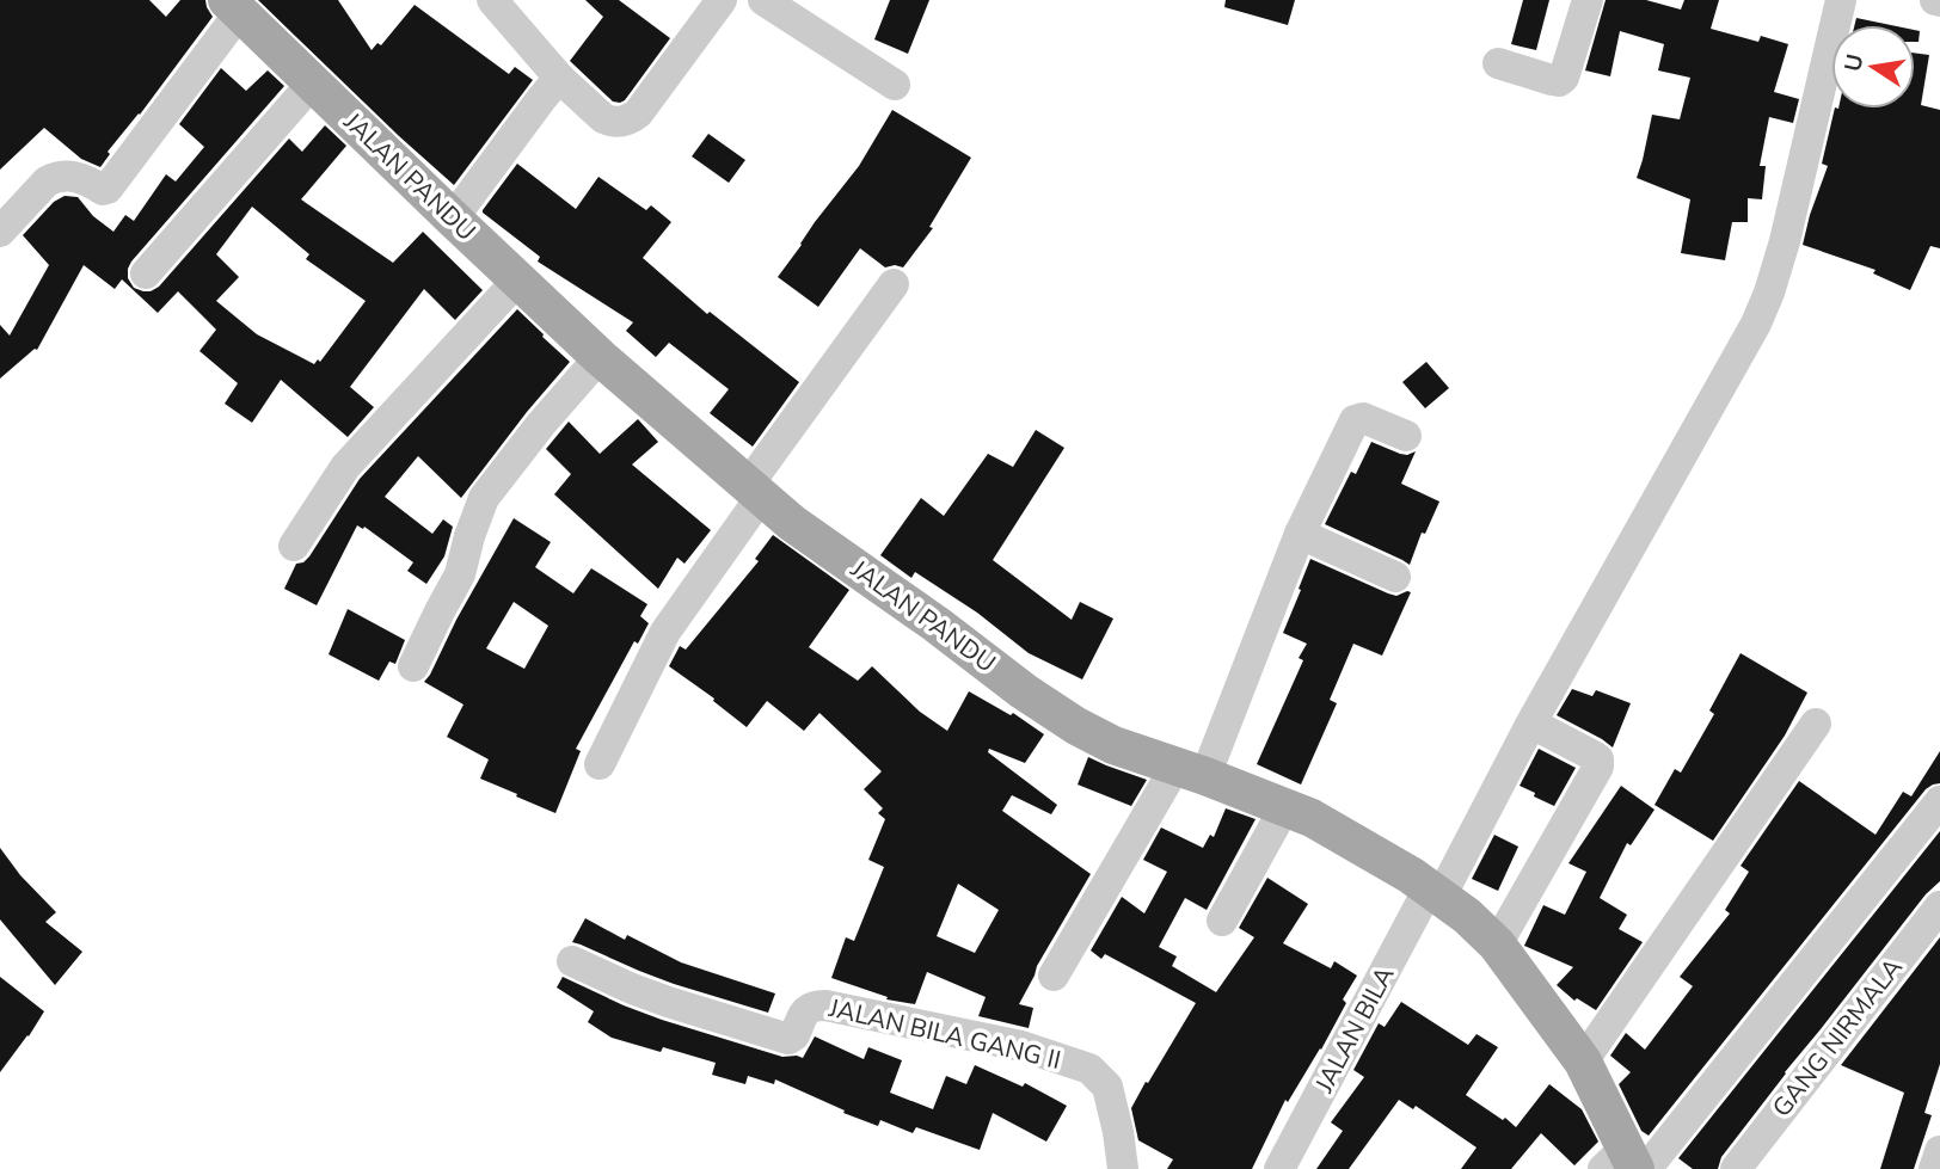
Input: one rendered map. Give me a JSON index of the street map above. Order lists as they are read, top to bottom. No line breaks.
{"streets":{"main road":["JALAN PANDU"],"street":["JALAN BILA","JALAN BILA GANG II","GANG NIRMALA"]},"crossings":[["JALAN PANDU","JALAN BILA"]],"north":"left"}
